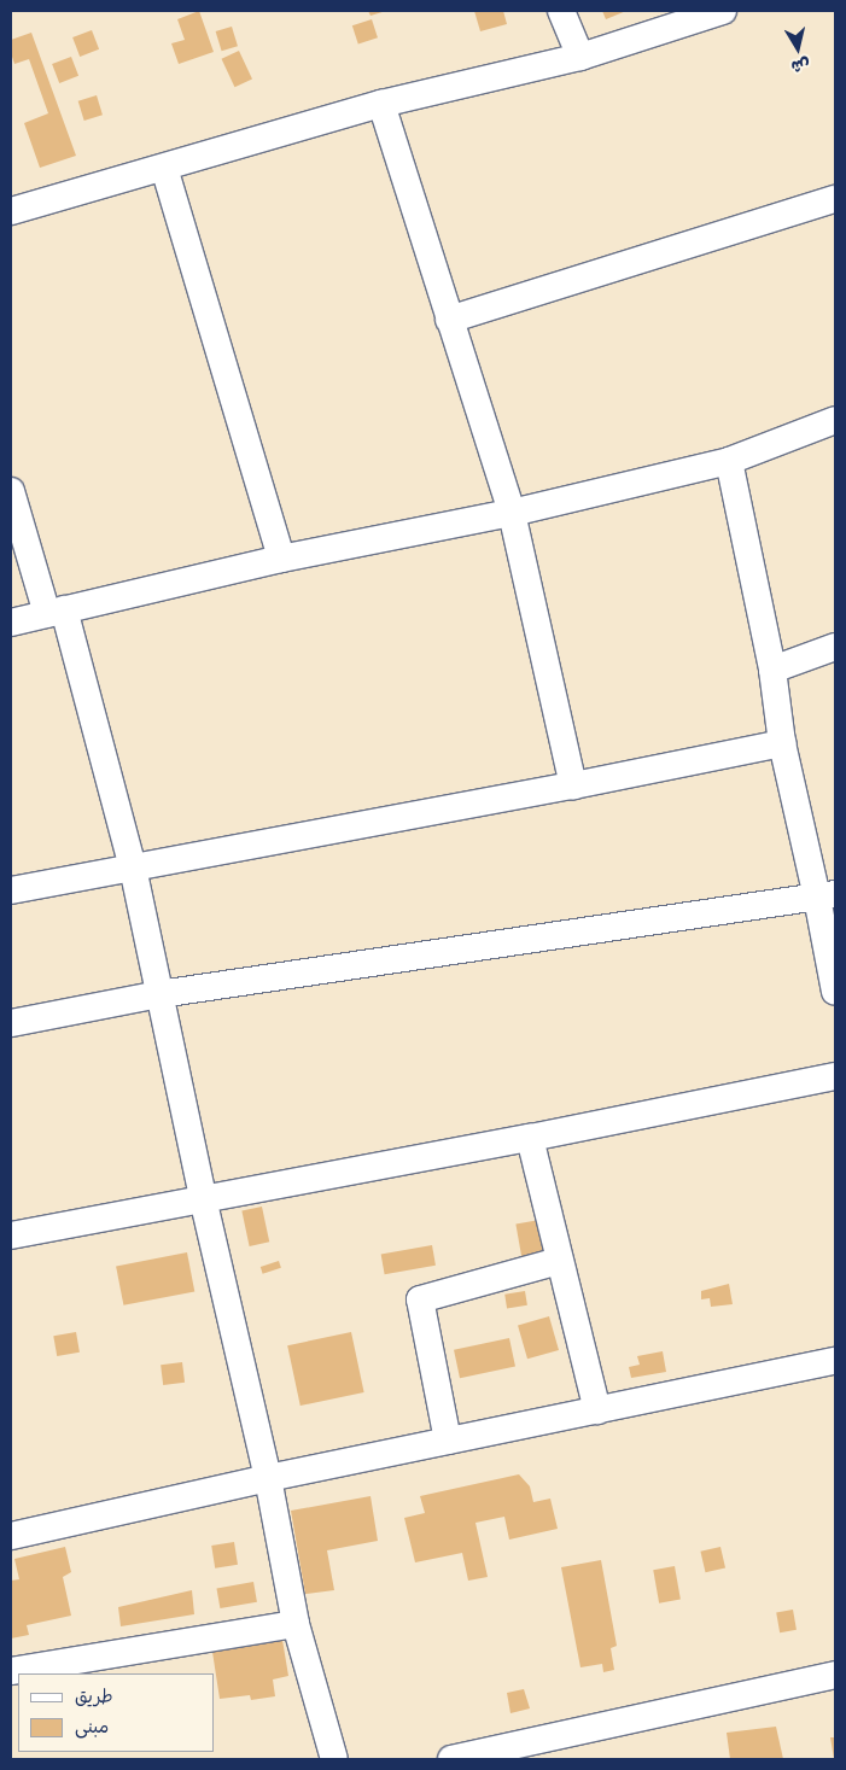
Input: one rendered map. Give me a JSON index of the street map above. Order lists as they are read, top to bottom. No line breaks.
{"legend":["طريق","مبنى"],"north":"bottom"}
